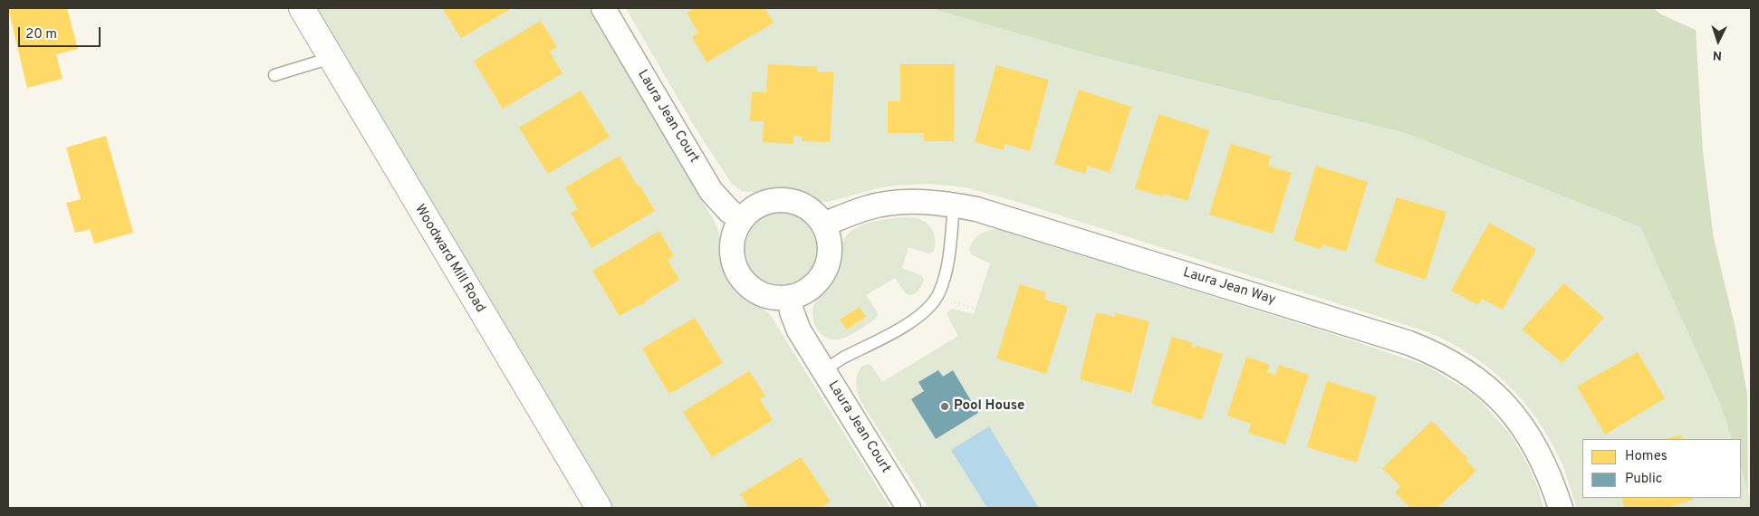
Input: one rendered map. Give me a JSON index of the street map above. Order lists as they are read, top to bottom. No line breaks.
{"streets":{"street":["Laura Jean Court","Woodward Mill Road","Laura Jean Way"]},"crossings":[["Laura Jean Court","Laura Jean Way"]],"places":["Pool House"],"legend":["Homes","Public"],"scale_bar":"20 m","north":"bottom"}
